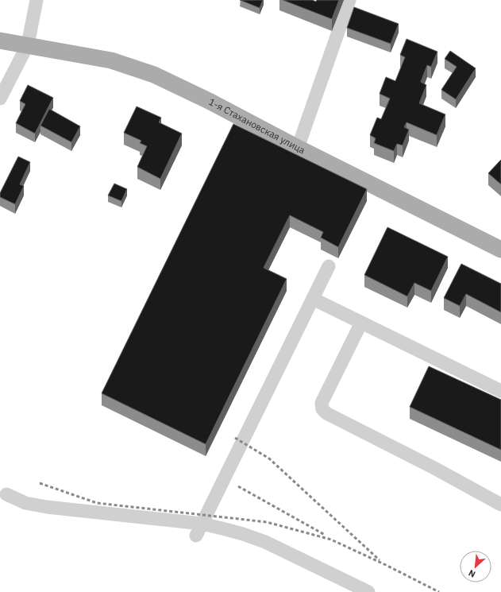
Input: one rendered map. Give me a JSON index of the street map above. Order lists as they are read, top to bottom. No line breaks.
{"streets":{"main road":["1-я Стахановская улица"]},"north":"bottom left"}
